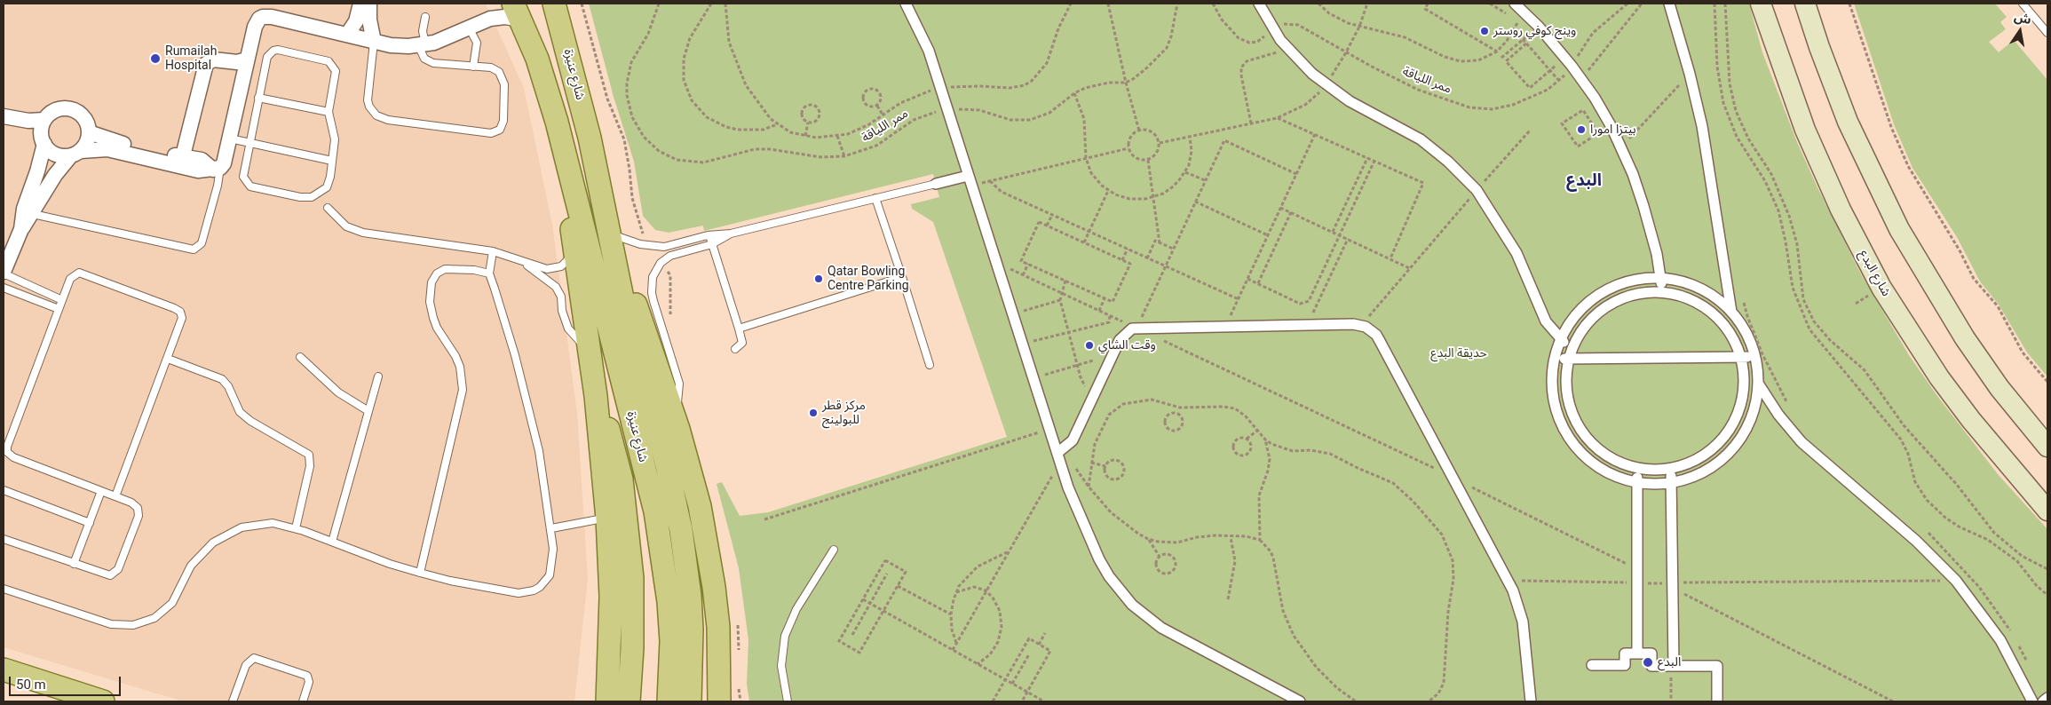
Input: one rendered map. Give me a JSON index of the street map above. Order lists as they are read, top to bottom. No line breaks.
{"streets":{"main road":["شارع عنيزة","شارع البدع"],"path":["ممر اللياقة"]},"districts":["البدع"],"parks":["حديقة البدع"],"places":["وينج كوفي روستر","Rumailah Hospital","بيتزا امورا","Qatar Bowling Centre Parking","وقت الشاي","مركز قطر للبولينج","البدع"],"scale_bar":"50 m","north":"top"}
